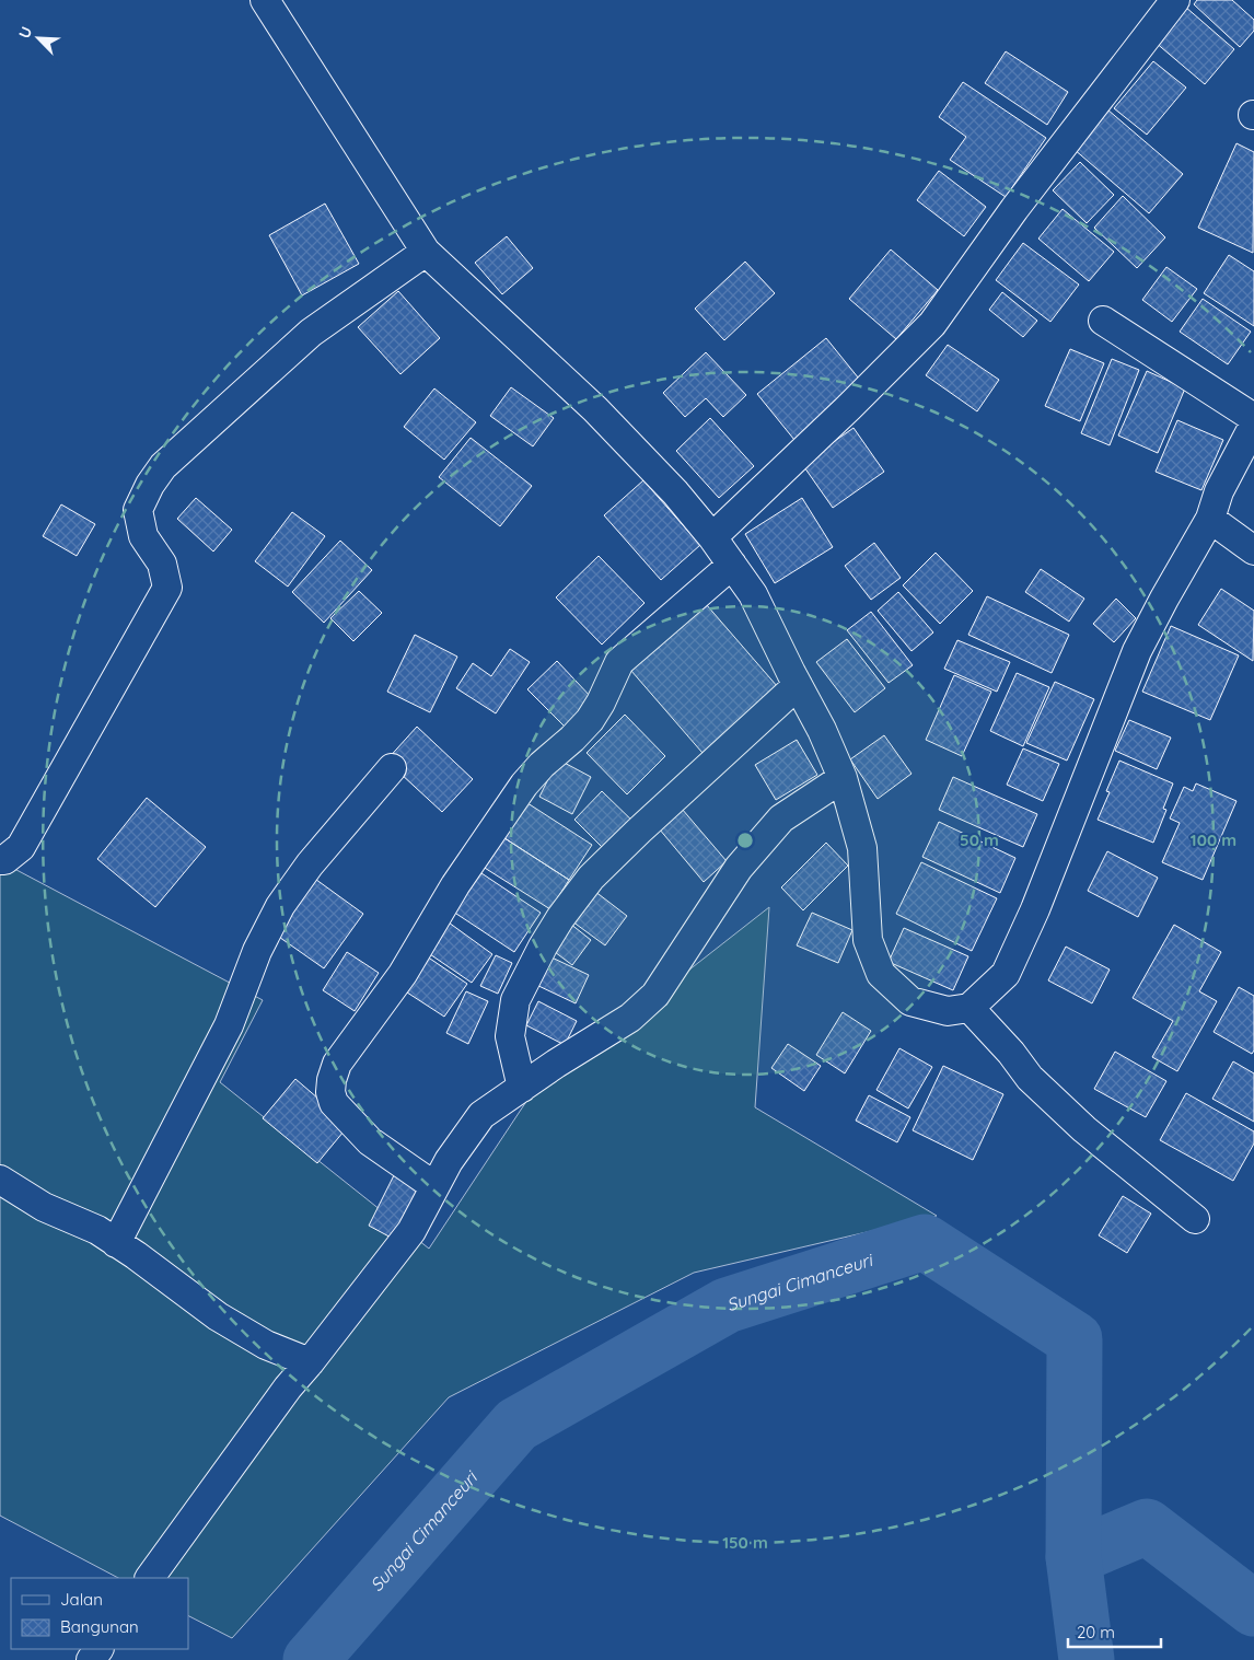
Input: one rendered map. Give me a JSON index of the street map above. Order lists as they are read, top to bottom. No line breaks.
{"water":["Sungai Cimanceuri"],"legend":["Jalan","Bangunan"],"scale_bar":"20 m","north":"top left","rings":["50 m","100 m","150 m"]}
